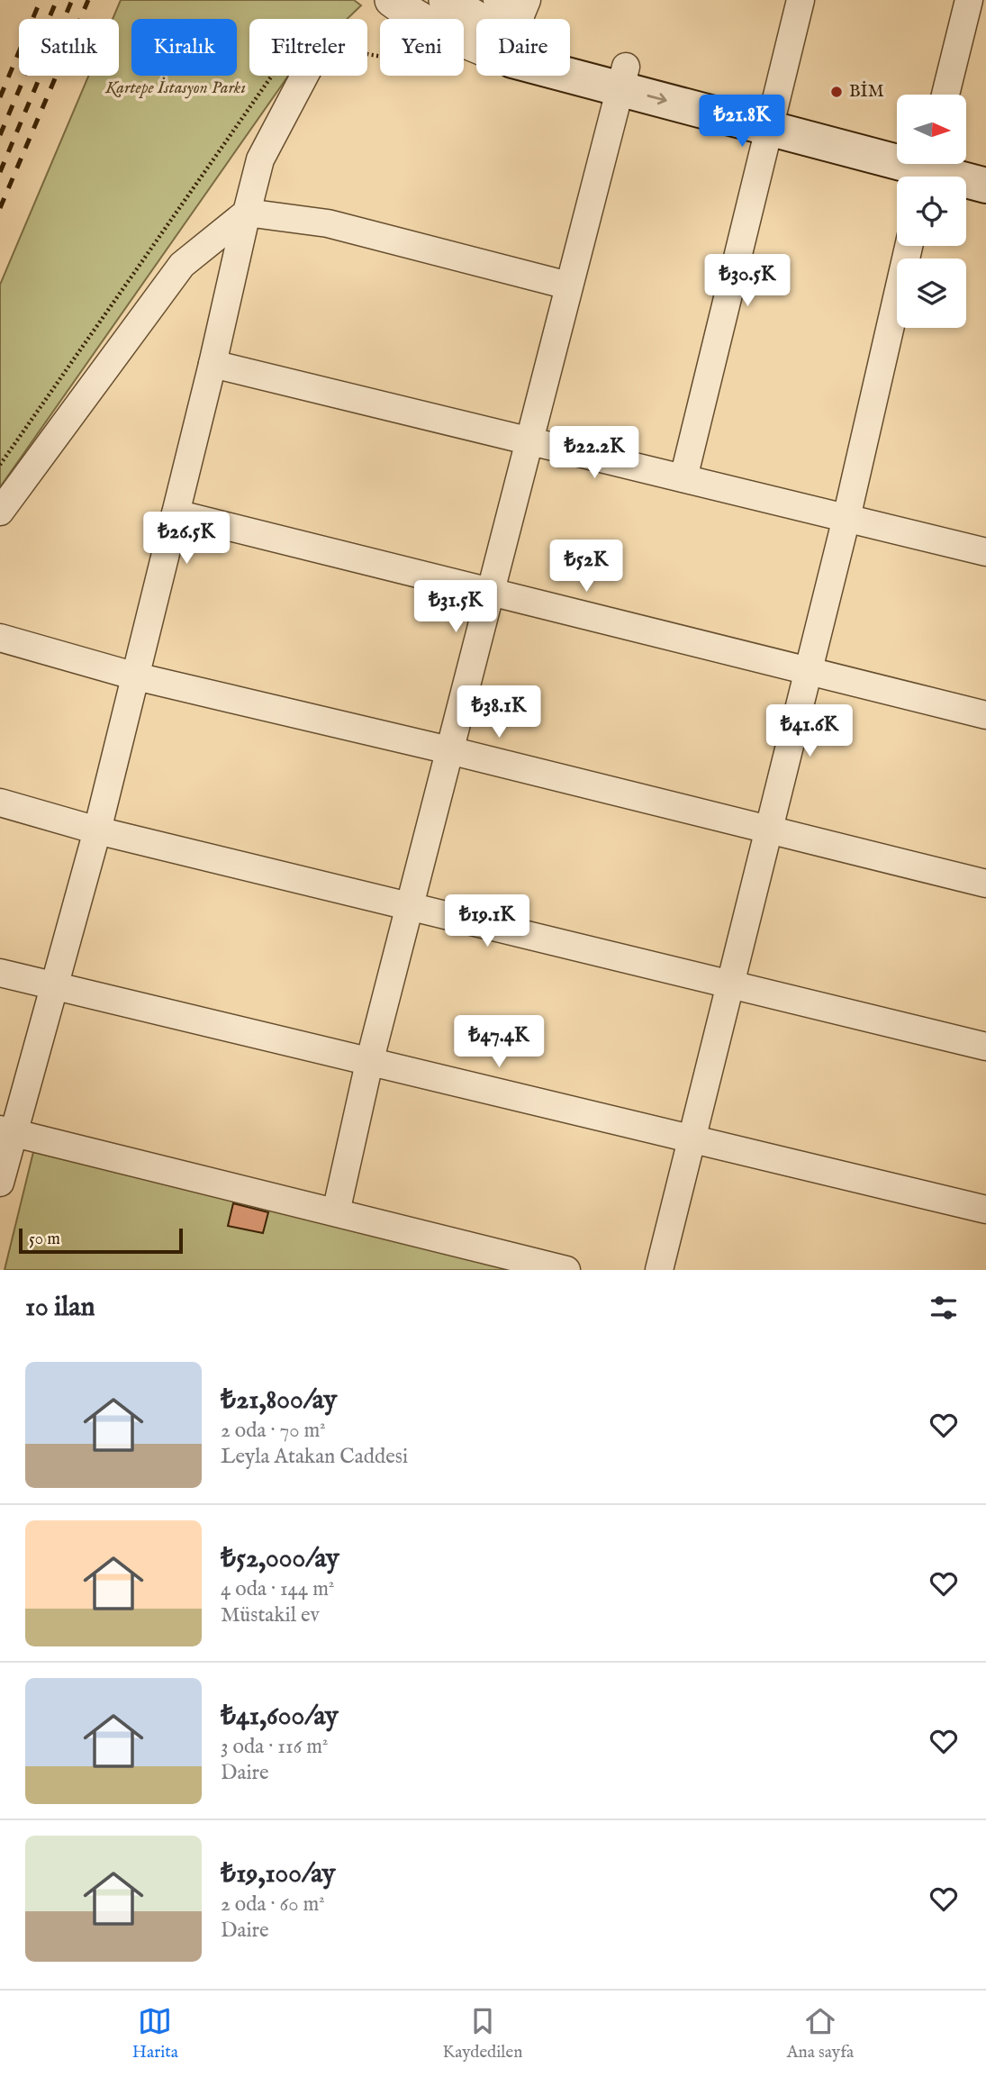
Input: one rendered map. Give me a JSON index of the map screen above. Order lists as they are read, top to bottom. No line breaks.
{"parks":["Kartepe İstasyon Parkı"],"places":["BİM"],"scale_bar":"50 m","north":"right","page":{"chip":["Satılık","Kiralık","Filtreler","Yeni","Daire"],"price":["₺21.8K","₺30.5K","₺22.2K","₺26.5K","₺52K","₺31.5K","₺38.1K","₺41.6K","₺19.1K","₺47.4K"],"scale":"50 m","heading":"10 ilan","list":[{"name":"₺21,800/ay","note":"2 oda · 70 m² · Leyla Atakan Caddesi"},{"name":"₺52,000/ay","note":"4 oda · 144 m² · Müstakil ev"},{"name":"₺41,600/ay","note":"3 oda · 116 m² · Daire"},{"name":"₺19,100/ay","note":"2 oda · 60 m² · Daire"}],"tabs":["Harita","Kaydedilen","Ana sayfa"]}}
